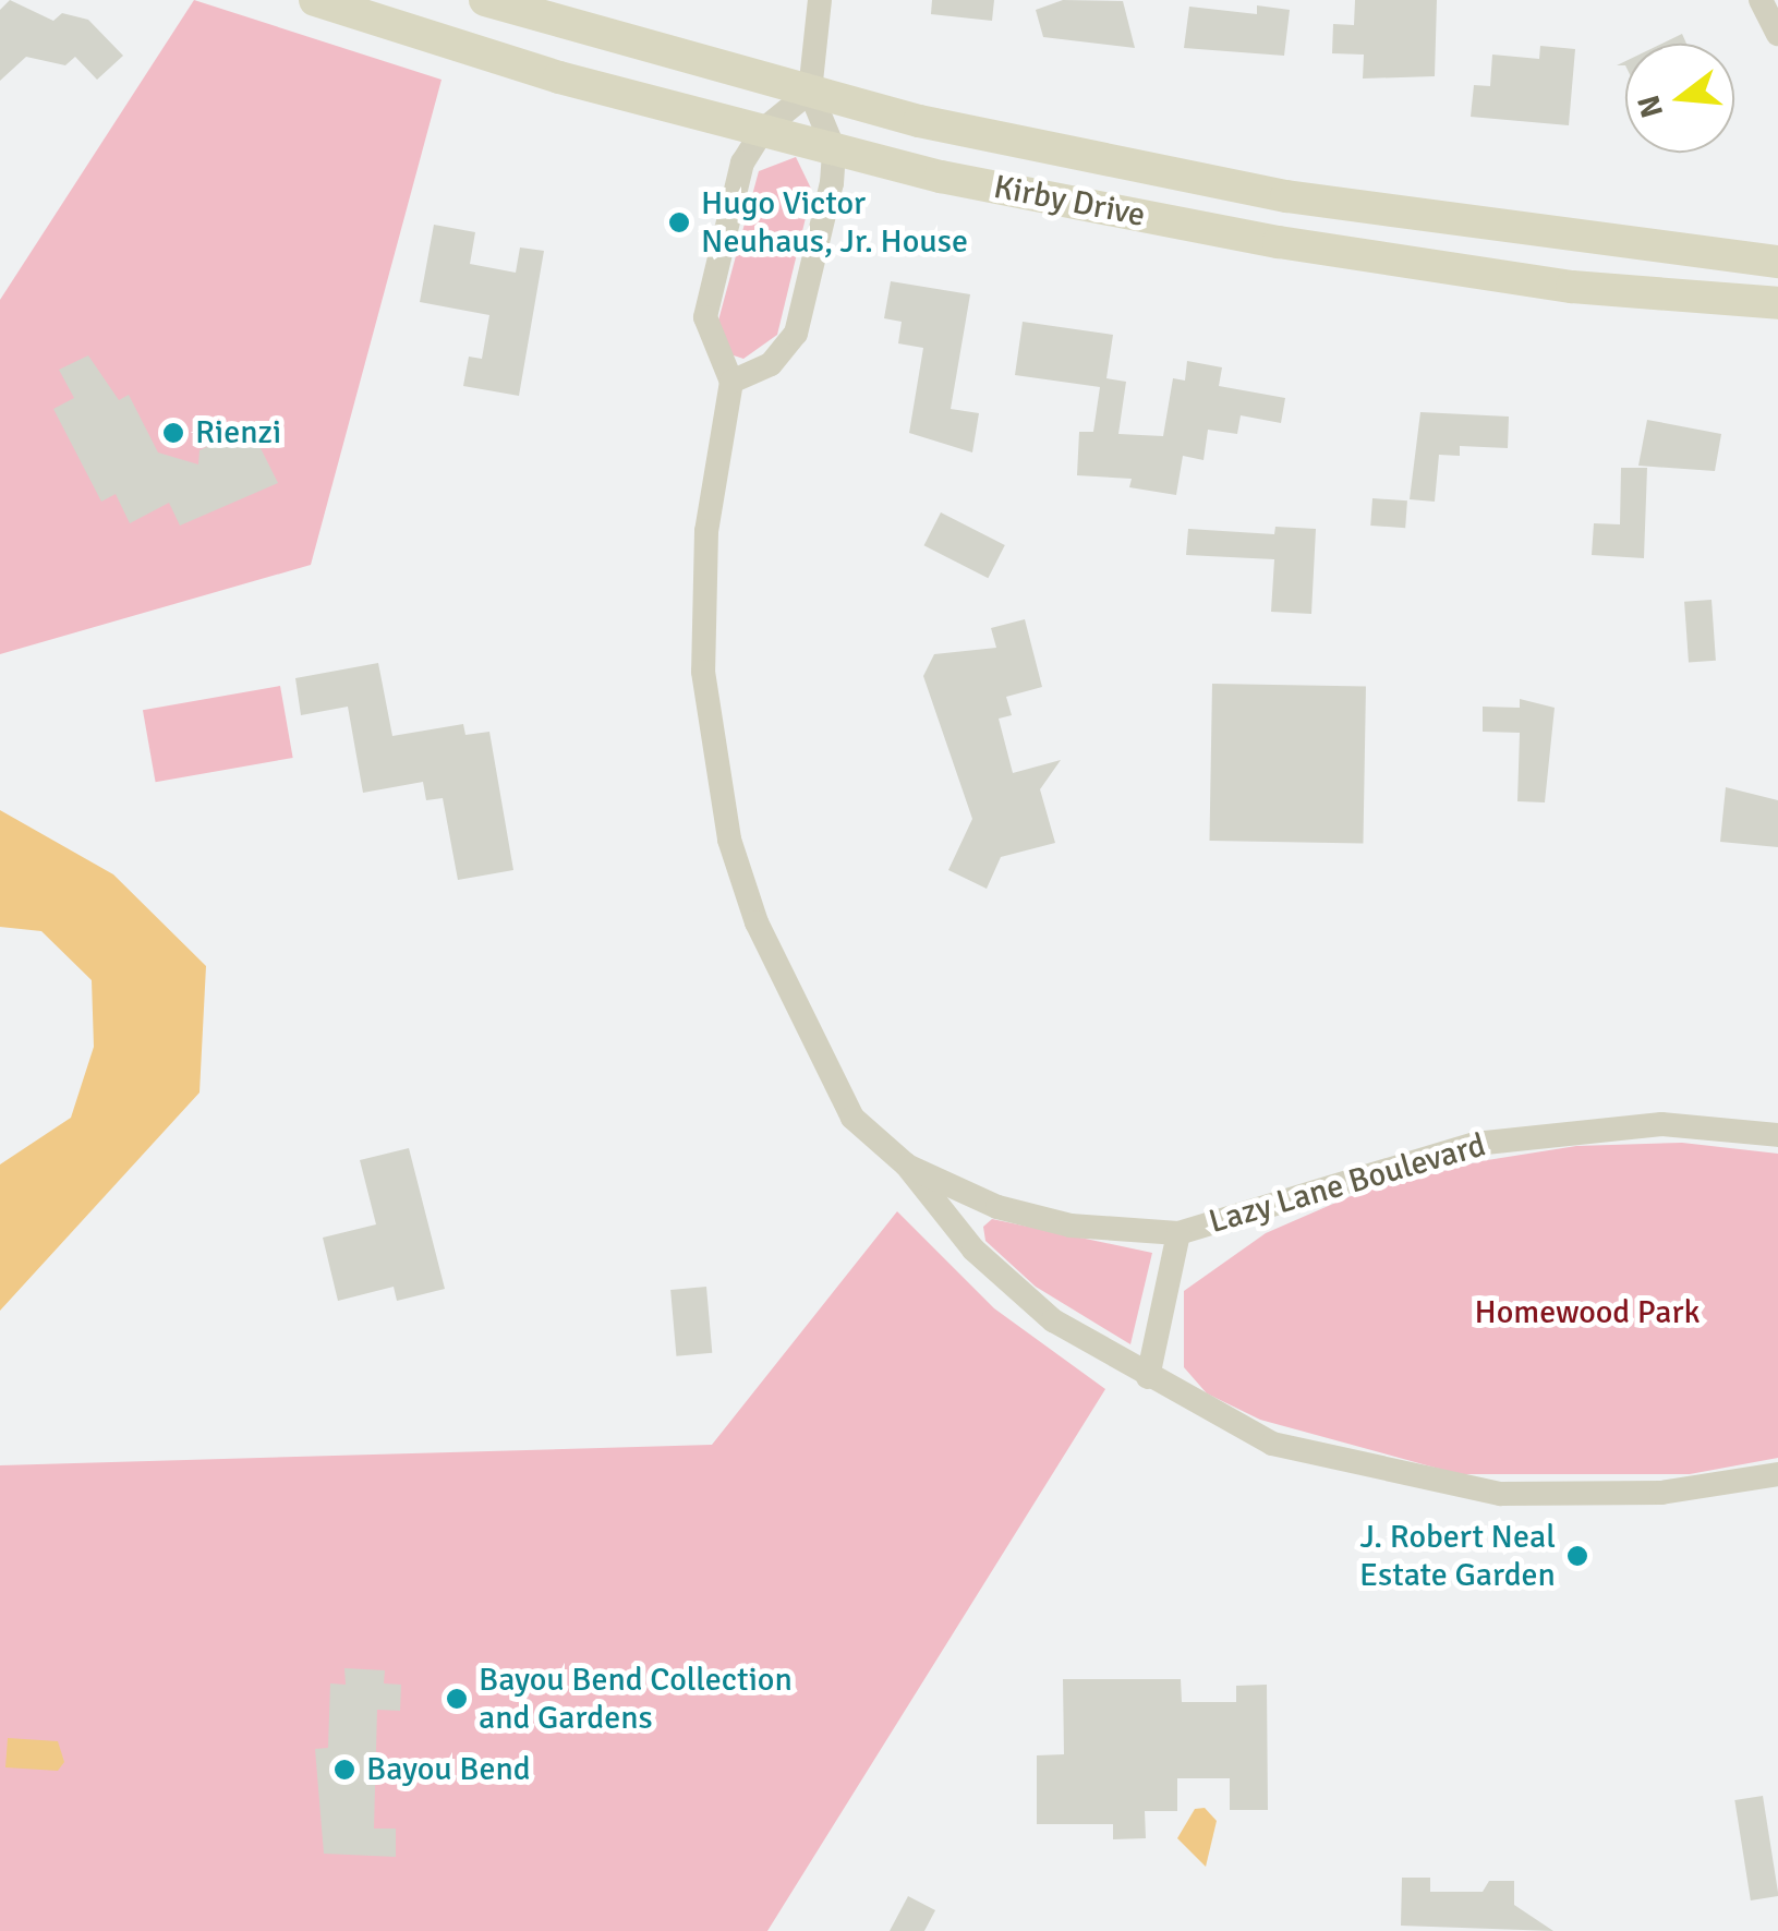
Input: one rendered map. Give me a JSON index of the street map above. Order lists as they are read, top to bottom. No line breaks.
{"streets":{"main road":["Kirby Drive"],"street":["Lazy Lane Boulevard"]},"parks":["Homewood Park"],"places":["Hugo Victor Neuhaus, Jr. House","Rienzi","J. Robert Neal Estate Garden","Bayou Bend Collection and Gardens","Bayou Bend"],"north":"left"}
